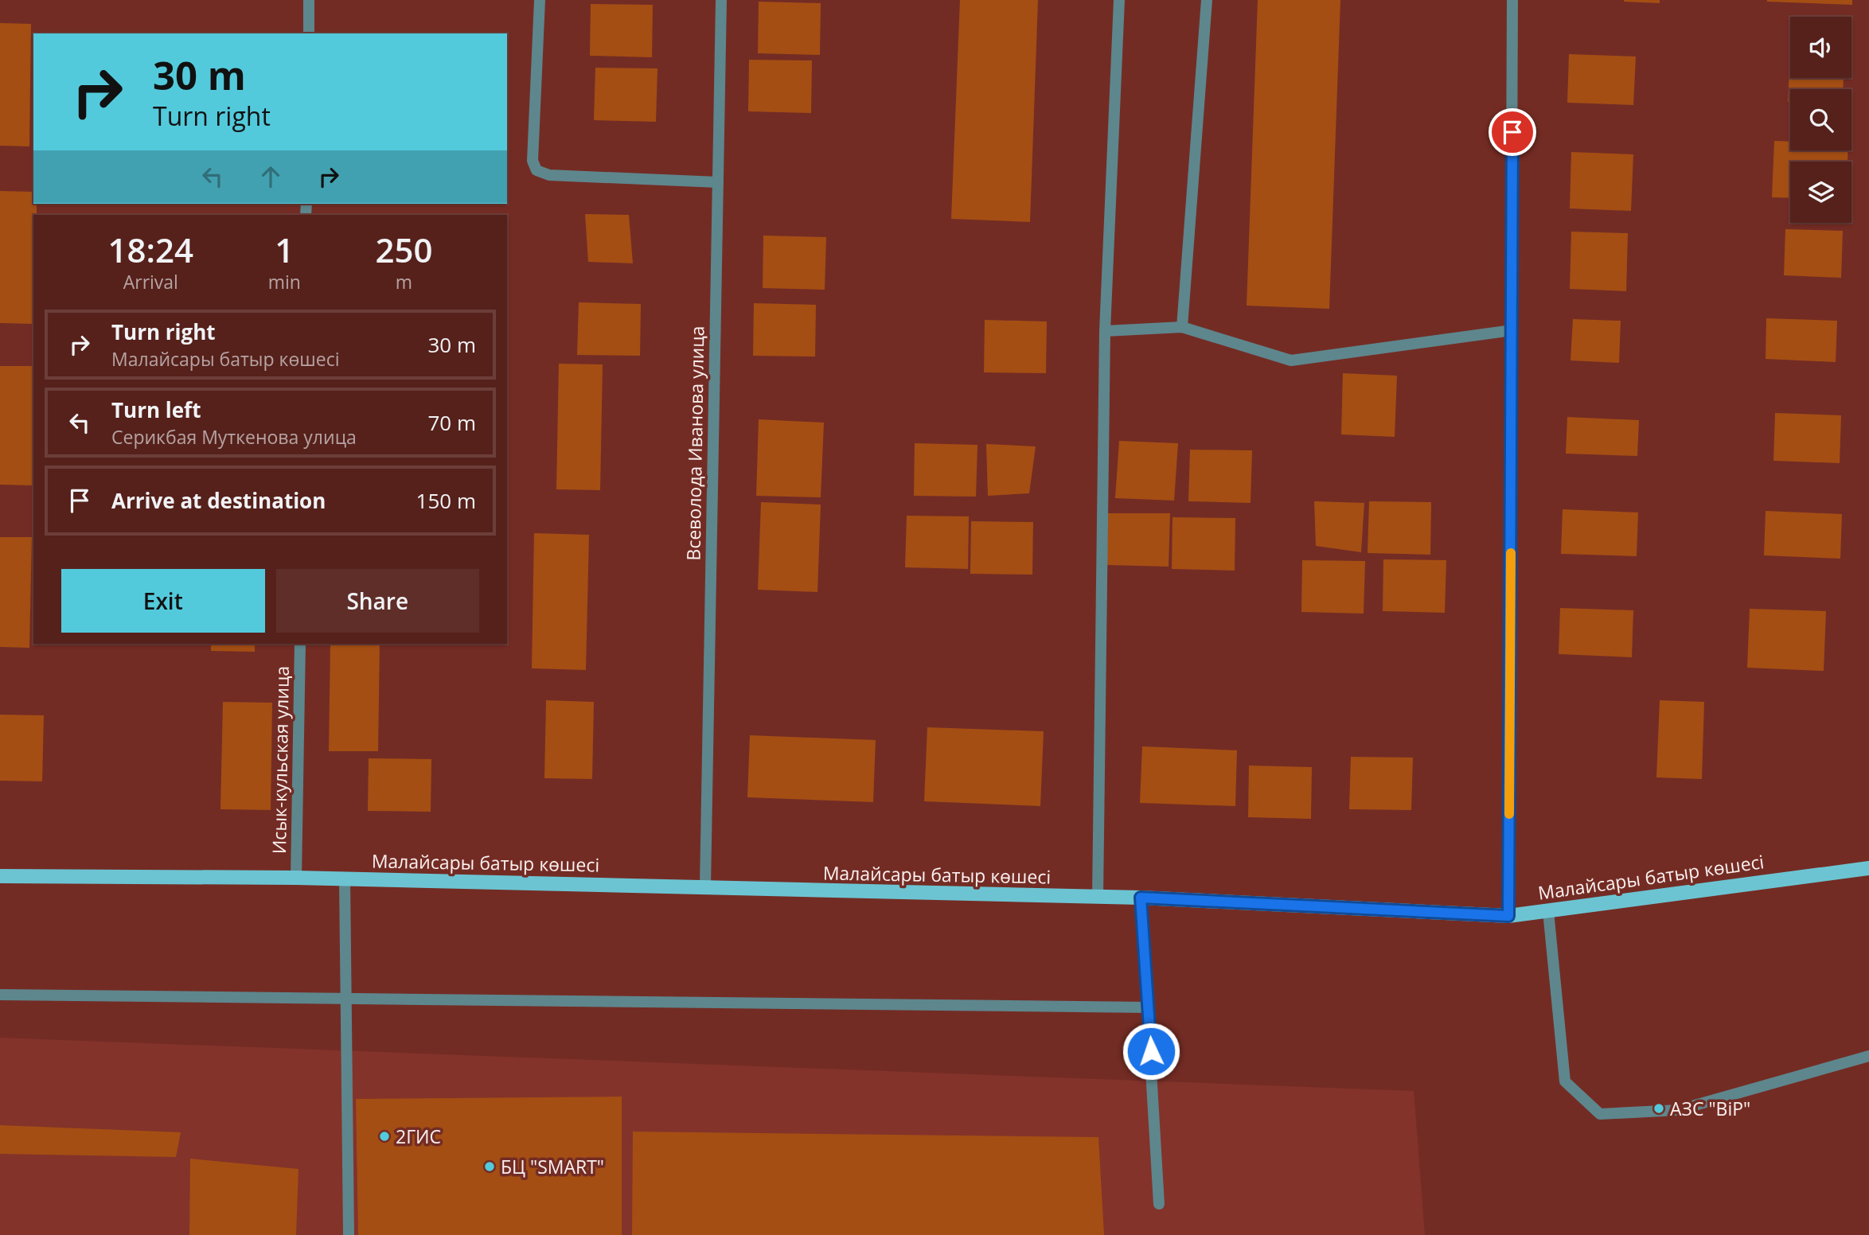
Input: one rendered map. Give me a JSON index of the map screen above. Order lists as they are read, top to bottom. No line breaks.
{"streets":{"main road":["Малайсары батыр көшесі"],"street":["Всеволода Иванова улица","Исык-кульская улица"]},"crossings":[["Всеволода Иванова улица","Малайсары батыр көшесі"],["Исык-кульская улица","Малайсары батыр көшесі"]],"places":["АЗС \"BiP\"","2ГИС","БЦ \"SMART\""],"page":{"turn":["30 m","Turn right"],"eta":["18:24","Arrival","1","min","250","m"],"list":[{"name":"Turn right","note":"Малайсары батыр көшесі","value":"30 m"},{"name":"Turn left","note":"Серикбая Муткенова улица","value":"70 m"},{"name":"Arrive at destination","value":"150 m"}],"buttons":["Exit","Share"]}}
